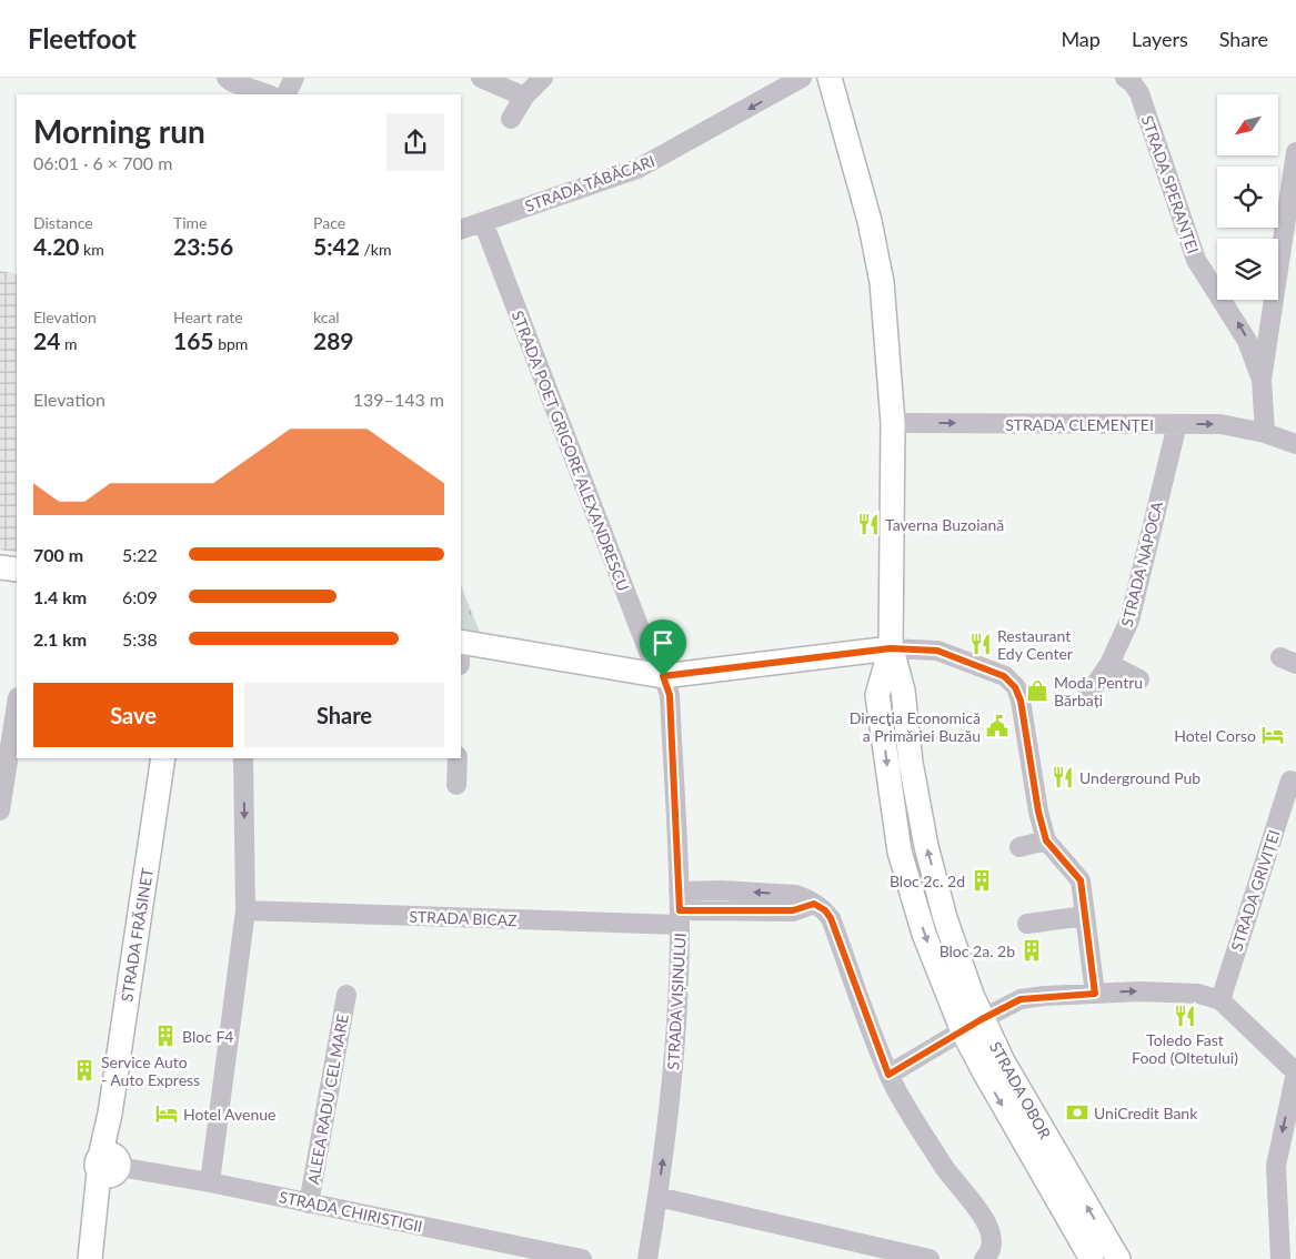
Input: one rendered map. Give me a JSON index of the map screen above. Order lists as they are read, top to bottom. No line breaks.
{"streets":{"main road":["STRADA FRĂSINET","STRADA OBOR"],"street":["STRADA TĂBĂCARI","STRADA SPERANȚEI","STRADA CLEMENȚEI","STRADA POET GRIGORE ALEXANDRESCU","STRADA NAPOCA","STRADA GRIVIȚEI","STRADA BICAZ","STRADA VIȘINULUI","ALEEA RADU CEL MARE","STRADA CHIRISTIGII"]},"crossings":[["STRADA TĂBĂCARI","STRADA POET GRIGORE ALEXANDRESCU"],["STRADA CLEMENȚEI","STRADA NAPOCA"],["STRADA CLEMENȚEI","STRADA OBOR"],["STRADA POET GRIGORE ALEXANDRESCU","STRADA VIȘINULUI"],["STRADA BICAZ","STRADA VIȘINULUI"],["STRADA FRĂSINET","STRADA CHIRISTIGII"],["ALEEA RADU CEL MARE","STRADA CHIRISTIGII"]],"one_way":["STRADA TĂBĂCARI","STRADA SPERANȚEI","STRADA CLEMENȚEI","STRADA VIȘINULUI"],"places":{"restaurant":["Taverna Buzoiană","Restaurant Edy Center","Underground Pub","Toledo Fast Food (Oltetului)"],"shop":["Moda Pentru Bărbați"],"public building":["Direcţia Economică a Primăriei Buzău"],"hotel":["Hotel Corso","Hotel Avenue"],"building":["Bloc 2c. 2d","Bloc 2a. 2b","Bloc F4","Service Auto - Auto Express"],"bank":["UniCredit Bank"]},"north":"bottom left","page":{"header":"Fleetfoot","nav":["Map","Layers","Share"],"heading":["Morning run","06:01 · 6 × 700 m"],"stats":[["Distance","4.20 km"],["Time","23:56"],["Pace","5:42 /km"],["Elevation","24 m"],["Heart rate","165 bpm"],["kcal","289"]],"chart":["Elevation","139–143 m"],"list":[{"name":"700 m","note":"5:22"},{"name":"1.4 km","note":"6:09"},{"name":"2.1 km","note":"5:38"}],"buttons":["Save","Share"]}}
